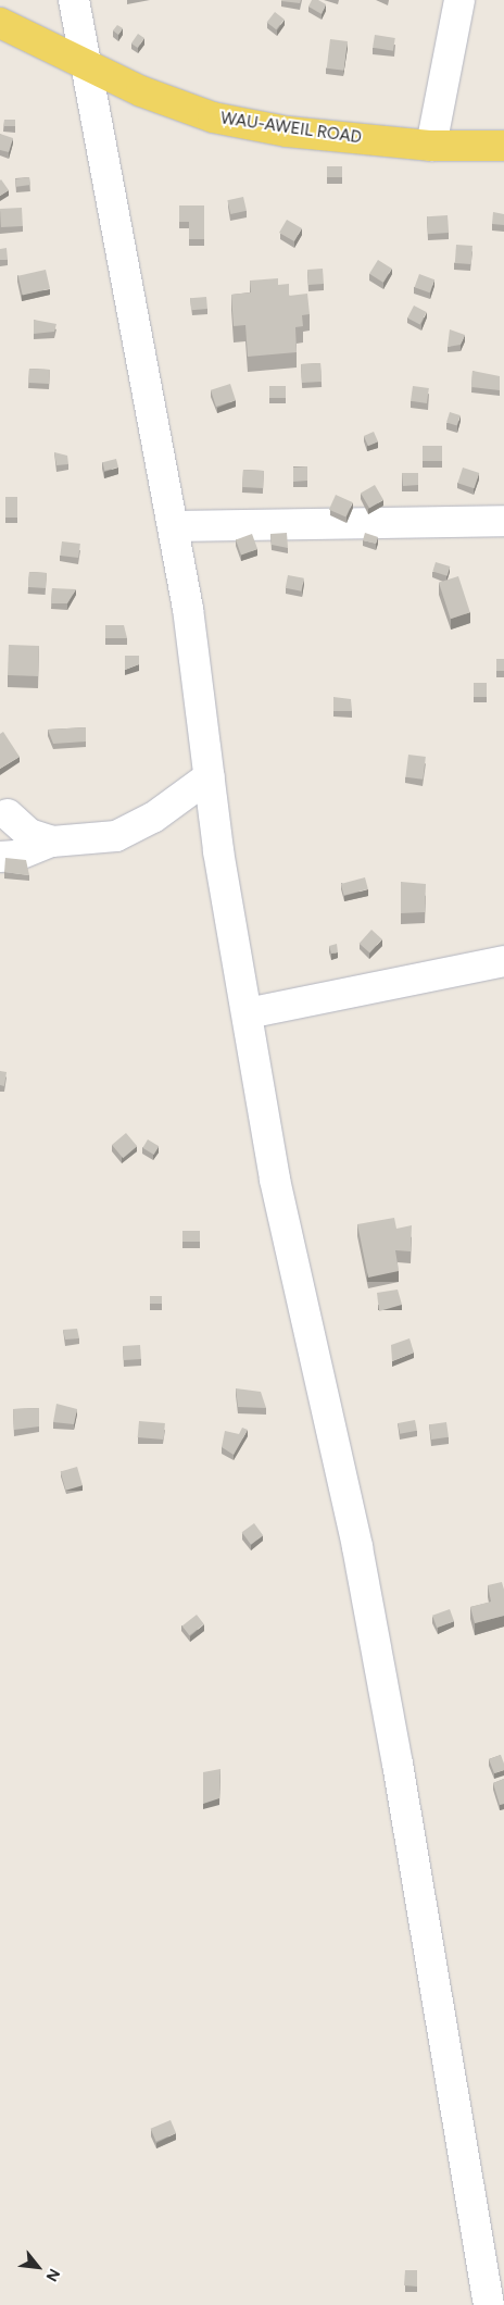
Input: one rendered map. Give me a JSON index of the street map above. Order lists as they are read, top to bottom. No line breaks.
{"streets":{"main road":["WAU-AWEIL ROAD"]},"north":"bottom right"}
